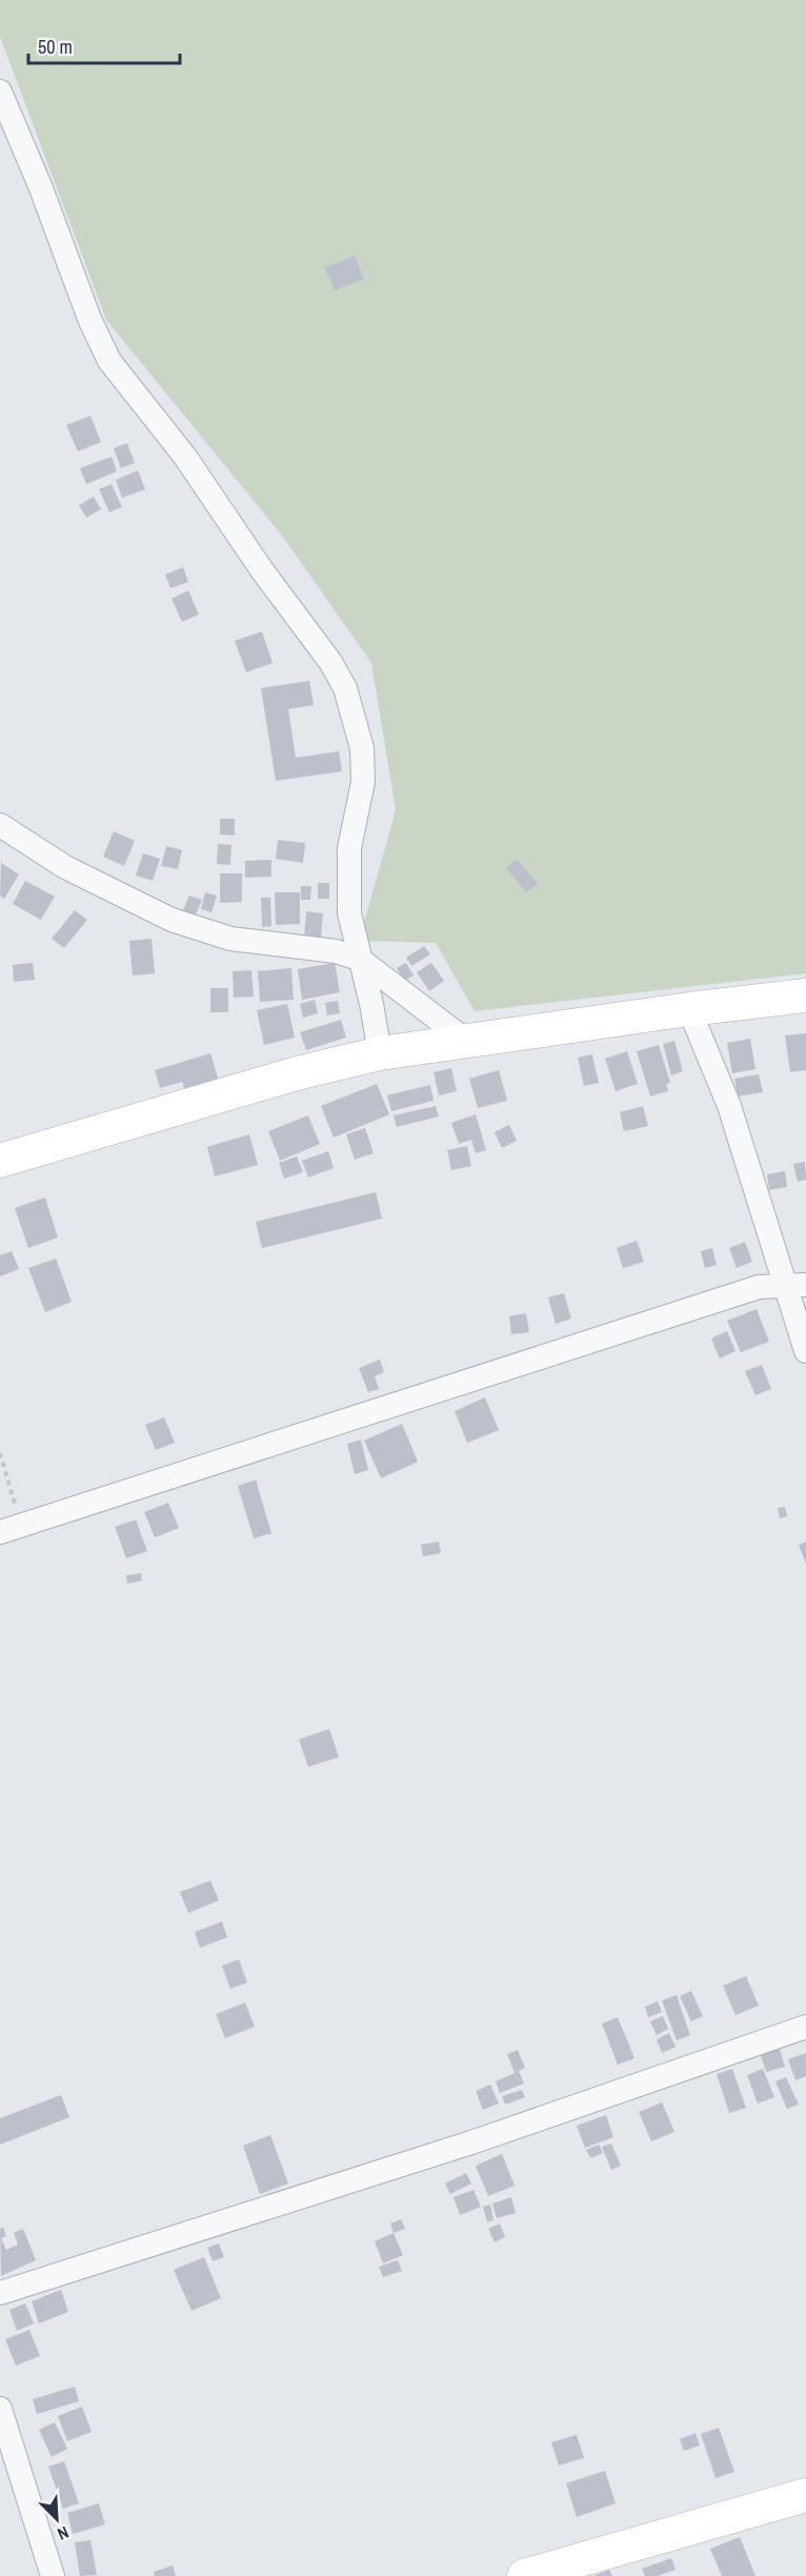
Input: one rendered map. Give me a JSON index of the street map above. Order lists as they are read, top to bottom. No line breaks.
{"scale_bar":"50 m","north":"bottom right"}
